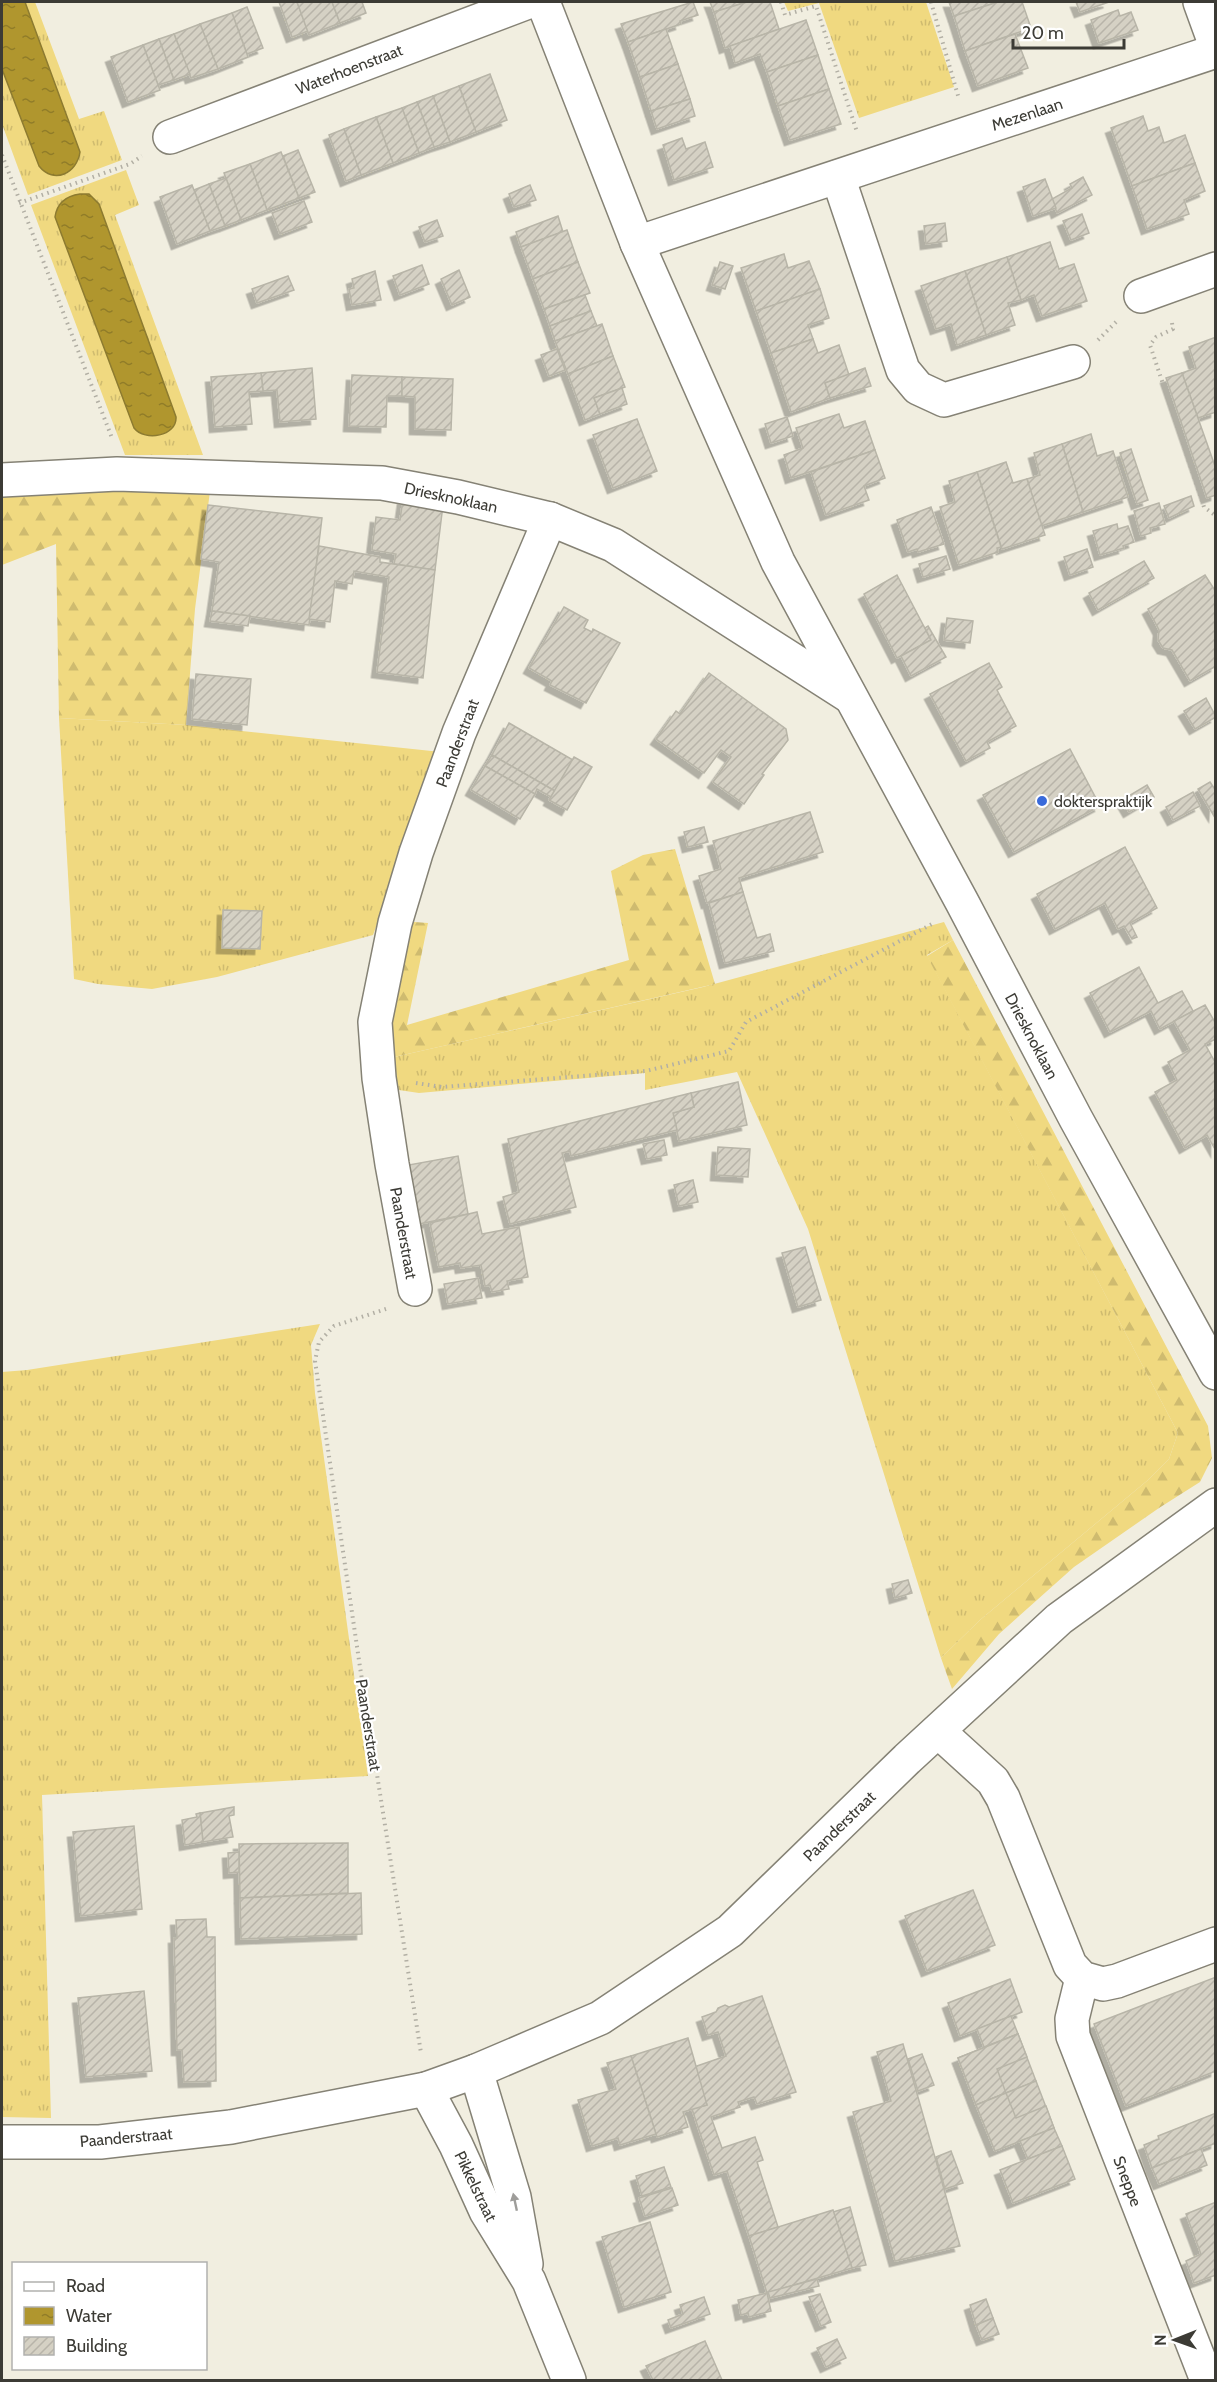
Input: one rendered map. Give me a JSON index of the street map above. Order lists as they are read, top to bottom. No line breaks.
{"streets":{"street":["Waterhoenstraat","Mezenlaan","Driesknoklaan","Paanderstraat","Sneppe","Pikkelstraat"]},"crossings":[["Mezenlaan","Driesknoklaan"],["Driesknoklaan","Paanderstraat"],["Paanderstraat","Pikkelstraat"]],"places":["dokterspraktijk"],"legend":["Road","Water","Building"],"scale_bar":"20 m","north":"left"}
